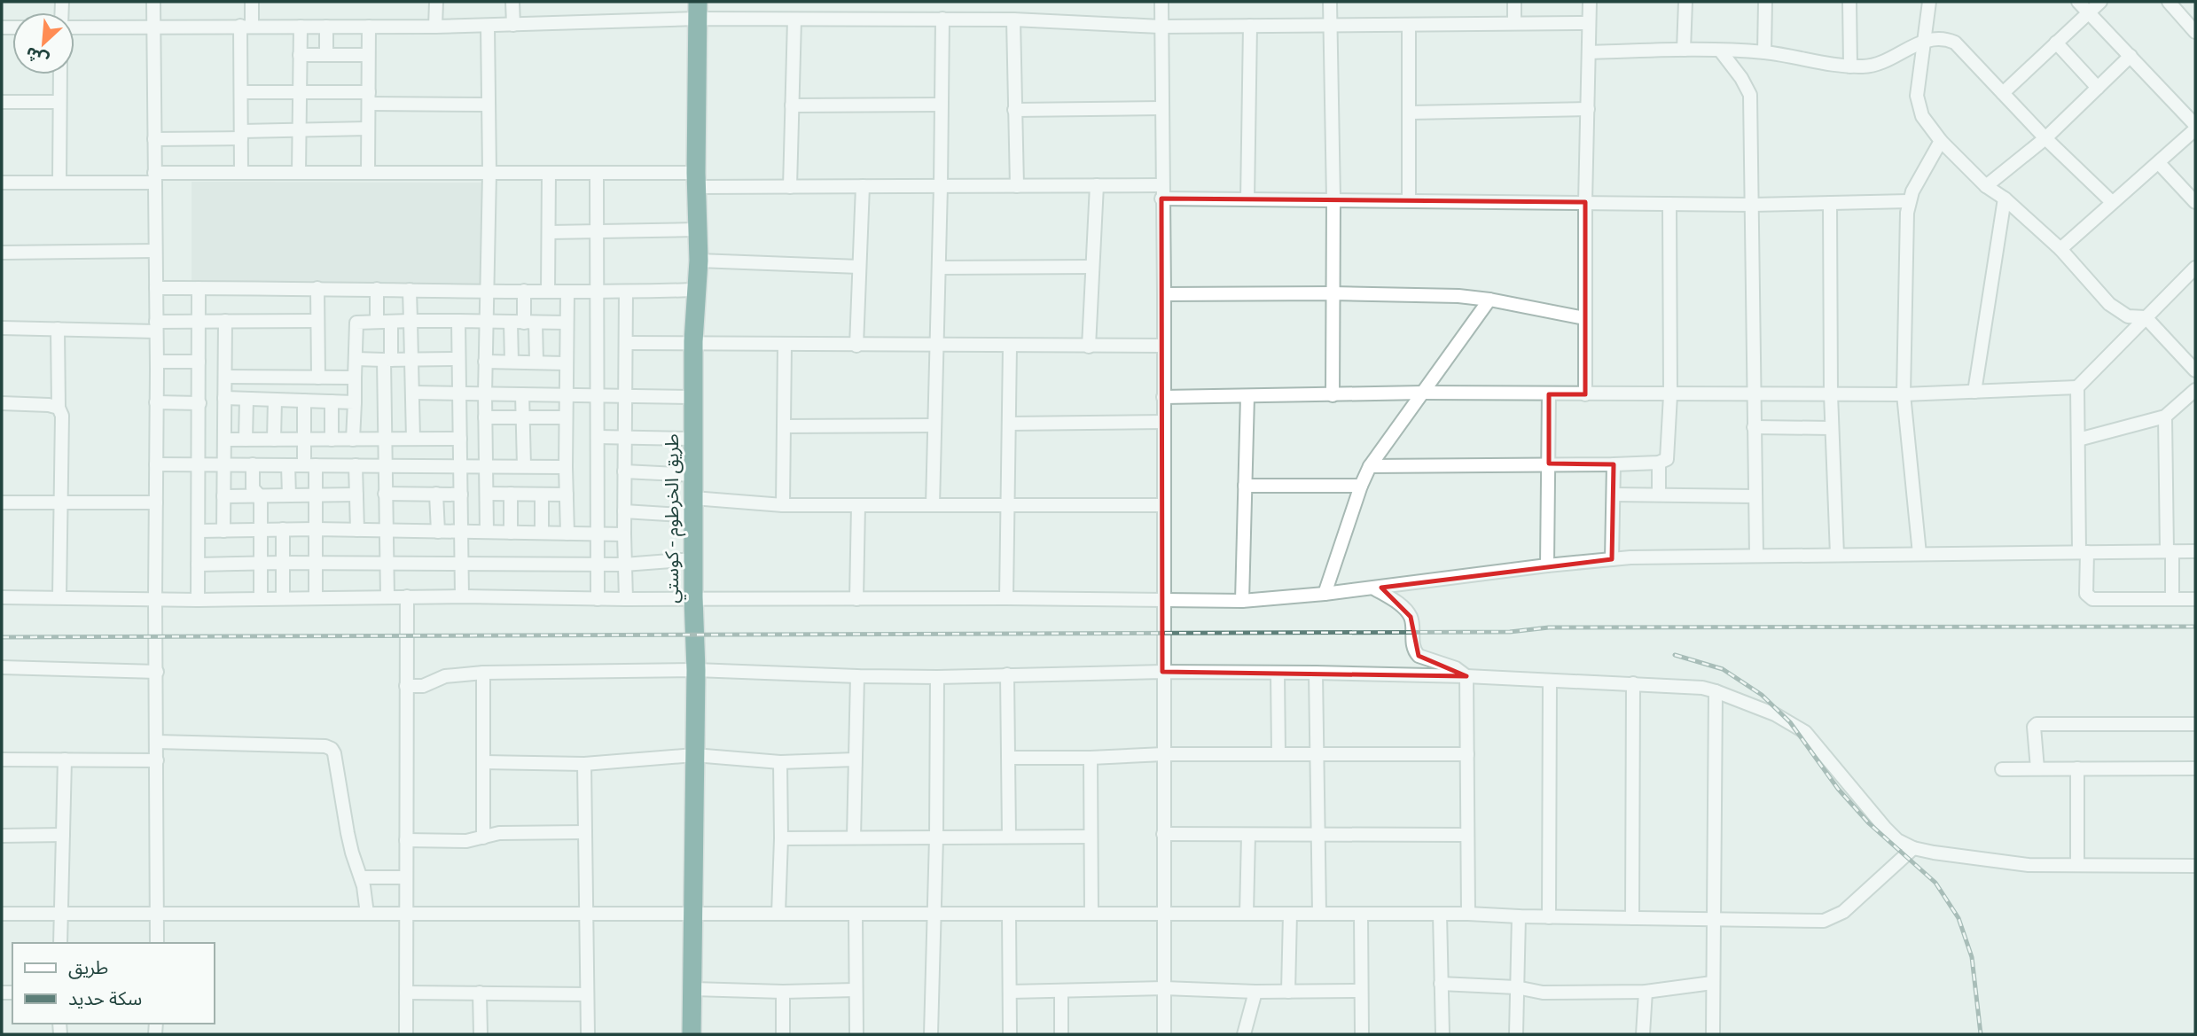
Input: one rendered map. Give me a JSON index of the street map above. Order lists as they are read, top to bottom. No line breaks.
{"streets":{"highway":["طريق الخرطوم - كوستي"]},"legend":["طريق","سكة حديد"],"north":"bottom left"}
